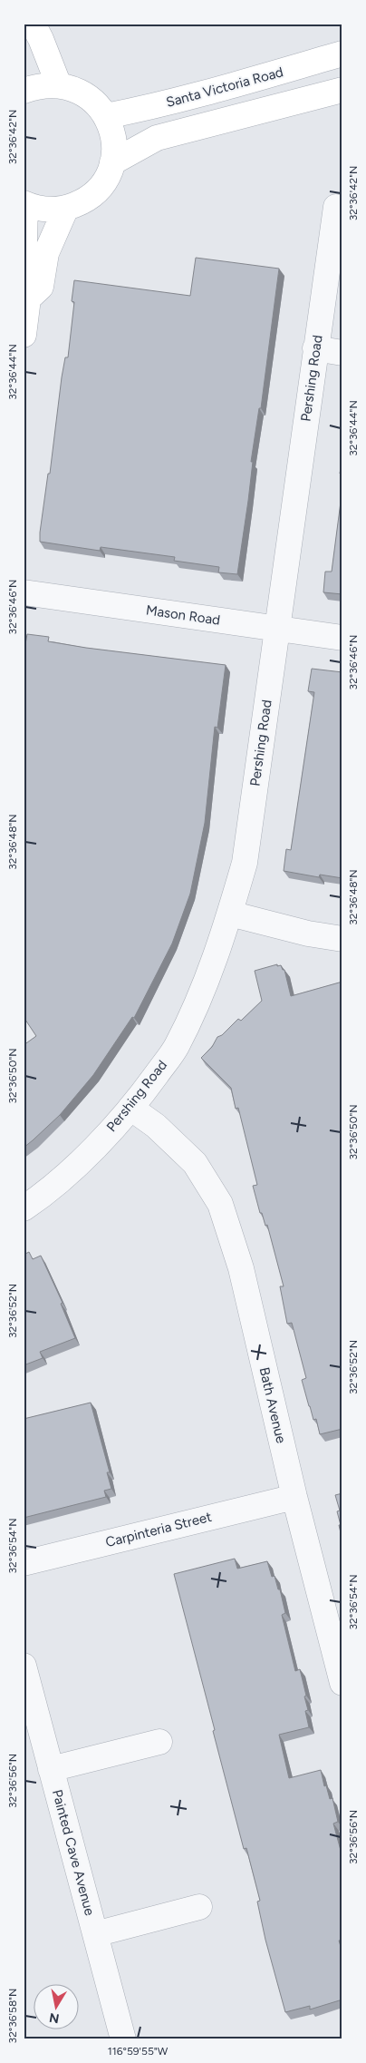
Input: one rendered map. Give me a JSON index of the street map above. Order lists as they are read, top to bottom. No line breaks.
{"streets":{"street":["Santa Victoria Road","Pershing Road","Mason Road","Bath Avenue","Carpinteria Street","Painted Cave Avenue"]},"crossings":[["Pershing Road","Mason Road"],["Pershing Road","Bath Avenue"],["Bath Avenue","Carpinteria Street"]],"north":"bottom","coordinates":["32°36'42\"N","32°36'44\"N","32°36'46\"N","32°36'48\"N","32°36'50\"N","32°36'52\"N","32°36'54\"N","32°36'56\"N","32°36'58\"N","116°59'55\"W"]}
